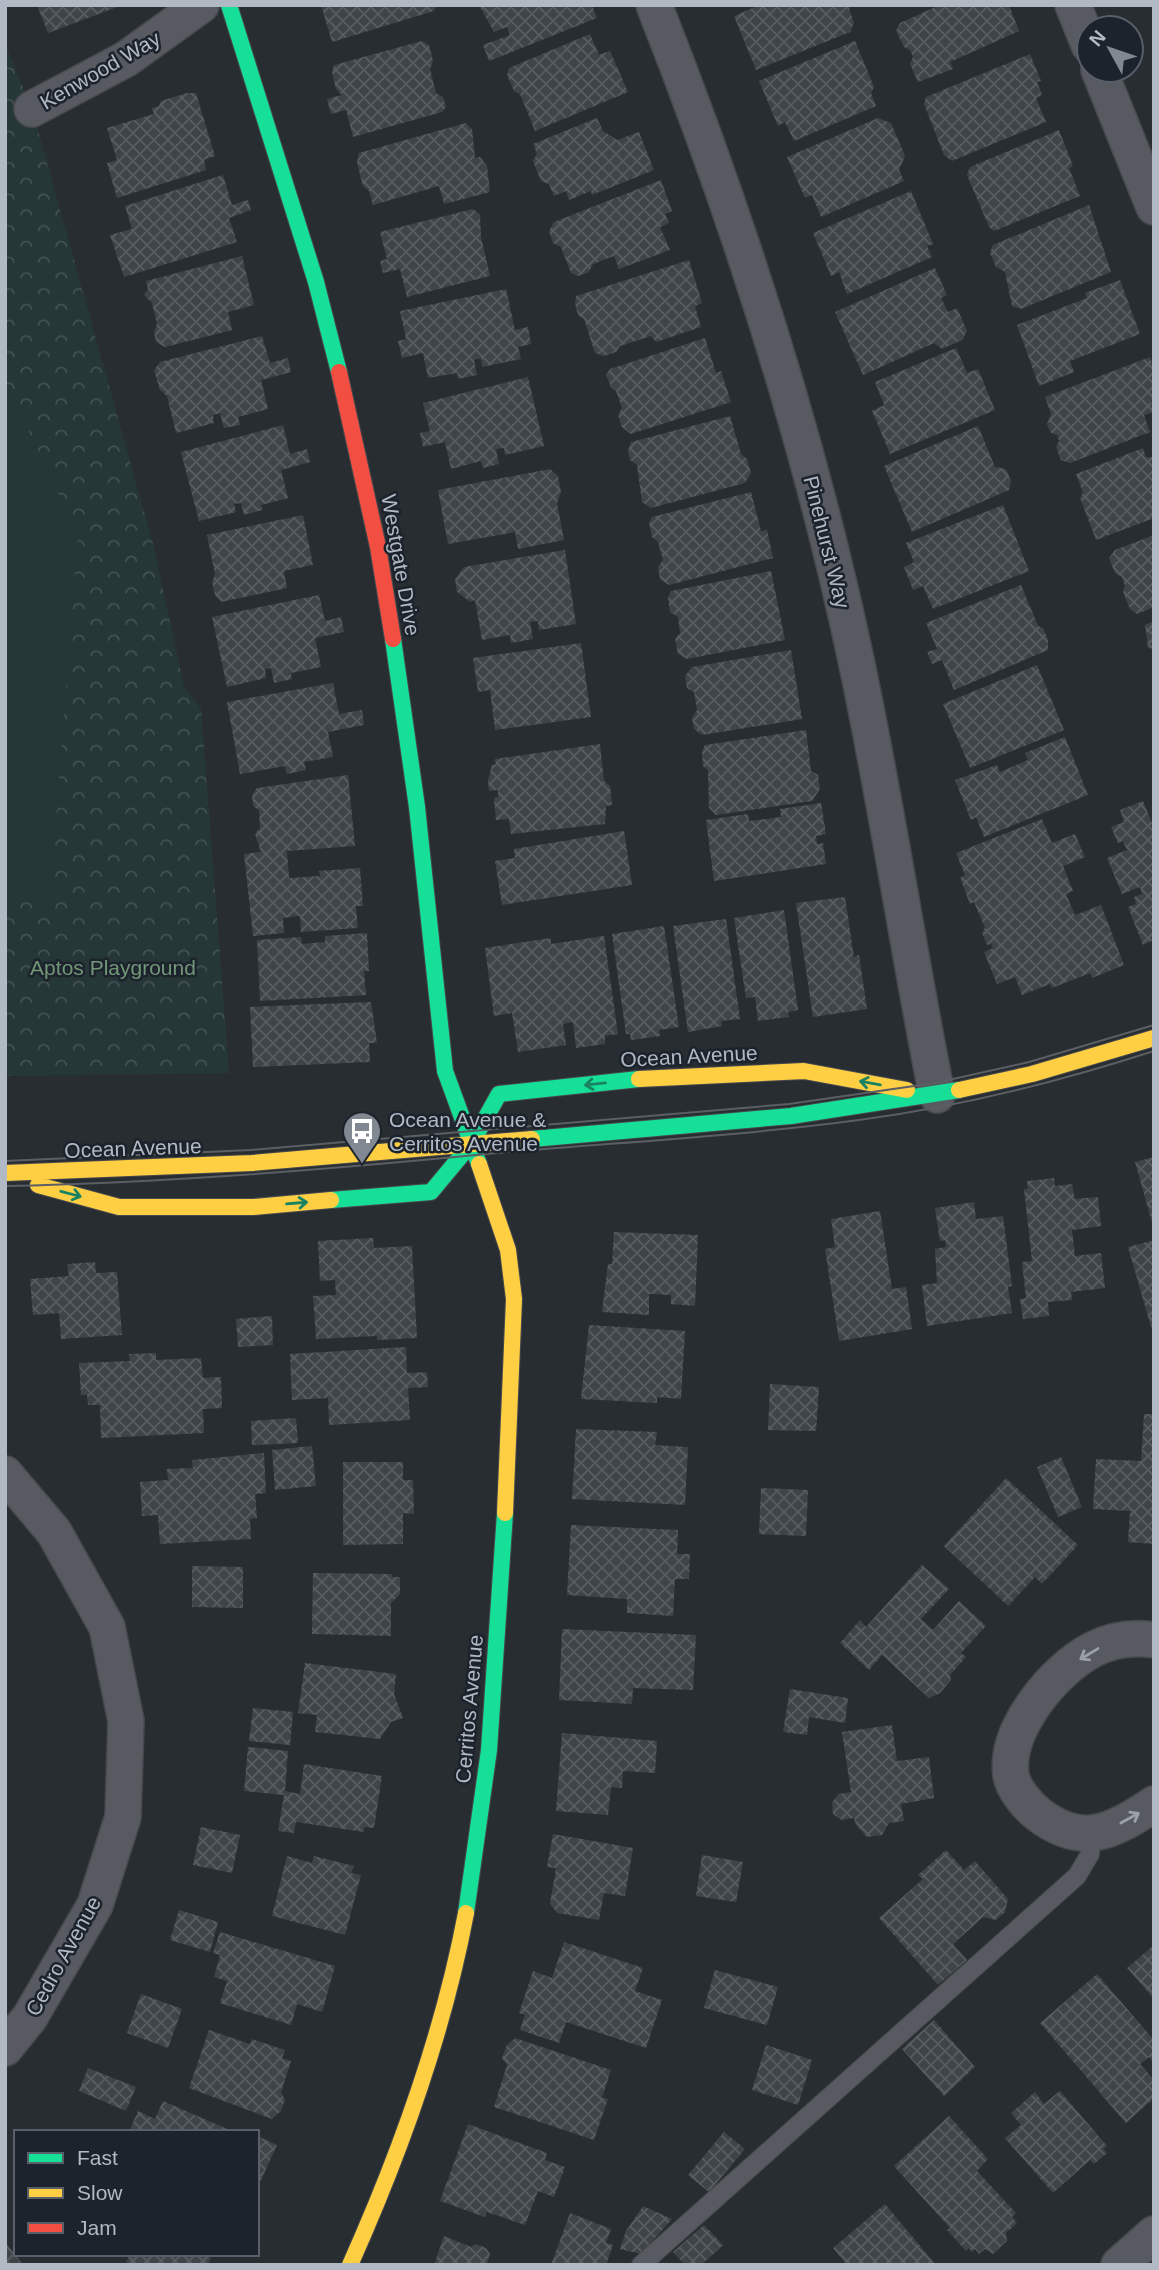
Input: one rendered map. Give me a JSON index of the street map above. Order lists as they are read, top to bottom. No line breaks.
{"streets":{"street":["Kenwood Way","Pinehurst Way","Westgate Drive","Ocean Avenue","Cerritos Avenue","Cedro Avenue"]},"crossings":[["Pinehurst Way","Ocean Avenue"],["Westgate Drive","Ocean Avenue"],["Westgate Drive","Cerritos Avenue"],["Ocean Avenue","Cerritos Avenue"]],"parks":["Aptos Playground"],"places":{"bus stop":["Ocean Avenue & Cerritos Avenue"]},"legend":["Fast","Slow","Jam"],"north":"top left"}
